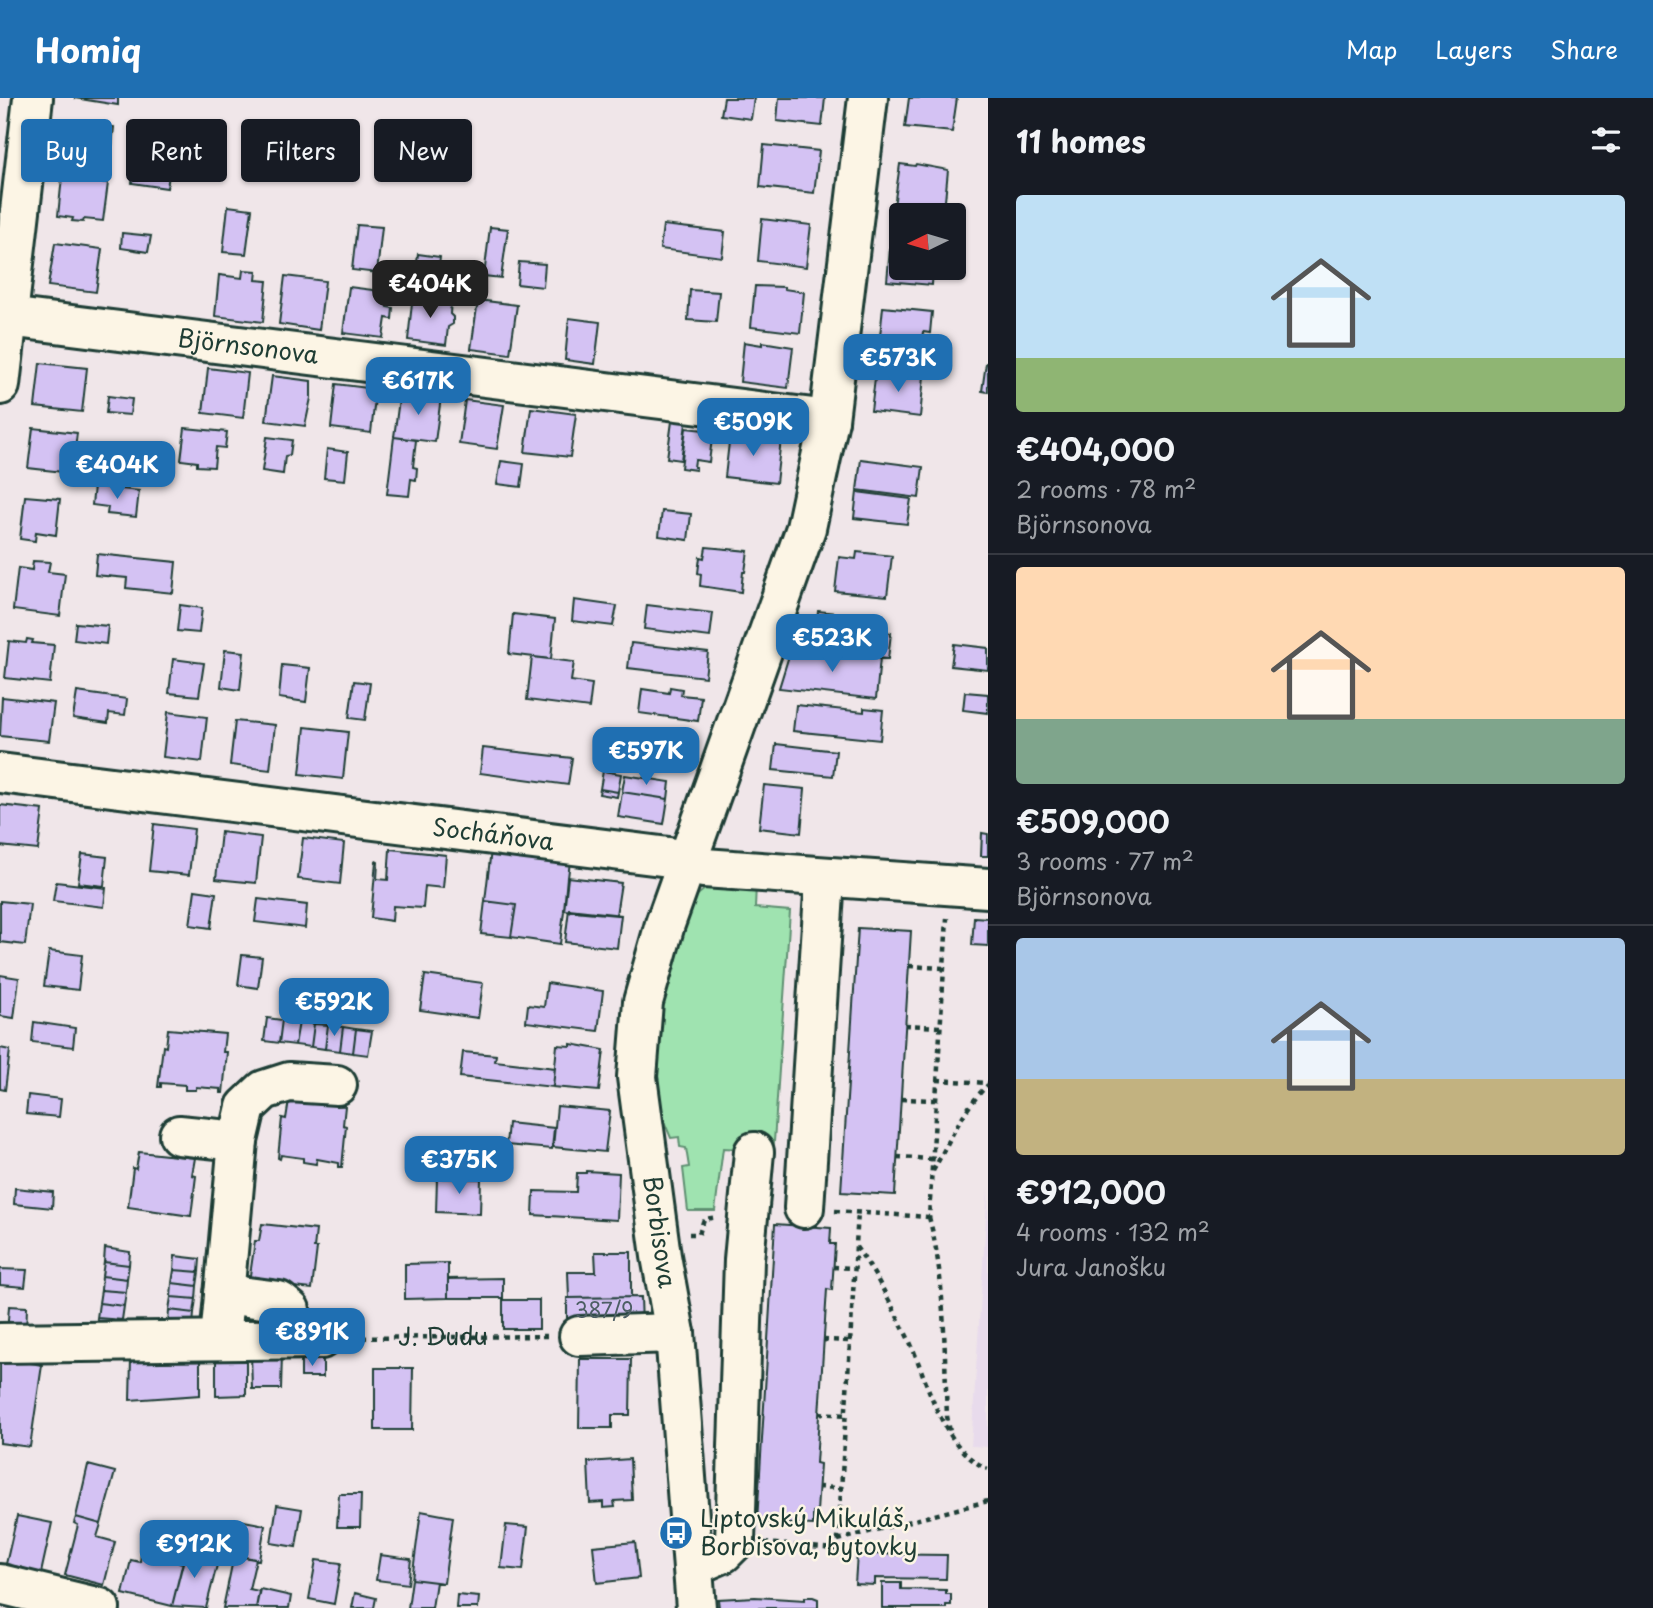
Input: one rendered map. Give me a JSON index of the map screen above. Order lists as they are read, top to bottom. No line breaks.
{"streets":{"street":["Björnsonova","Socháňova","Borbisova"],"path":["J. Dudu"]},"crossings":[["Björnsonova","Borbisova"],["Socháňova","Borbisova"]],"places":{"bus stop":["Liptovský Mikuláš, Borbisova, bytovky"]},"house_numbers":["387/9"],"north":"left","page":{"header":"Homiq","nav":["Map","Layers","Share"],"heading":"11 homes","chip":["Buy","Rent","Filters","New"],"list":[{"name":"€404,000","note":"2 rooms · 78 m² · Björnsonova"},{"name":"€509,000","note":"3 rooms · 77 m² · Björnsonova"},{"name":"€912,000","note":"4 rooms · 132 m² · Jura Janošku"}],"price":["€404K","€573K","€617K","€509K","€404K","€523K","€597K","€592K","€375K","€891K","€912K"]}}
